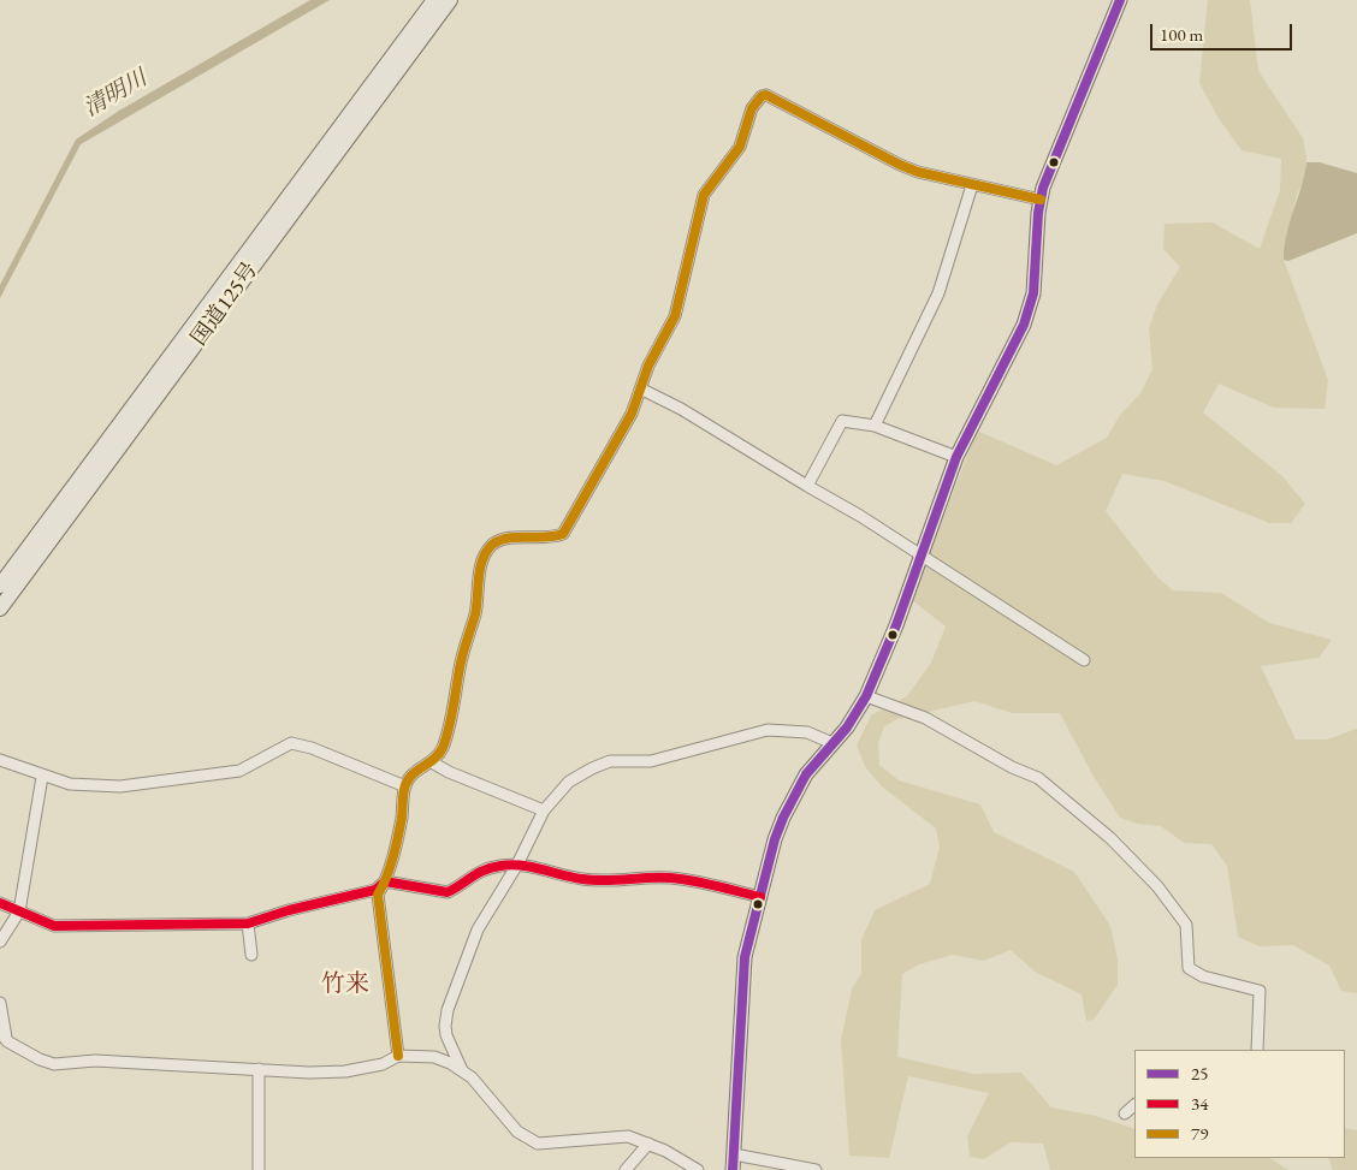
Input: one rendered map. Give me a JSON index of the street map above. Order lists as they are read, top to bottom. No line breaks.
{"streets":{"highway":["国道125号"]},"districts":["竹来"],"water":["清明川"],"lines":["transit line 25","transit line 79","transit line 34"],"legend":["25","34","79"],"scale_bar":"100 m"}
